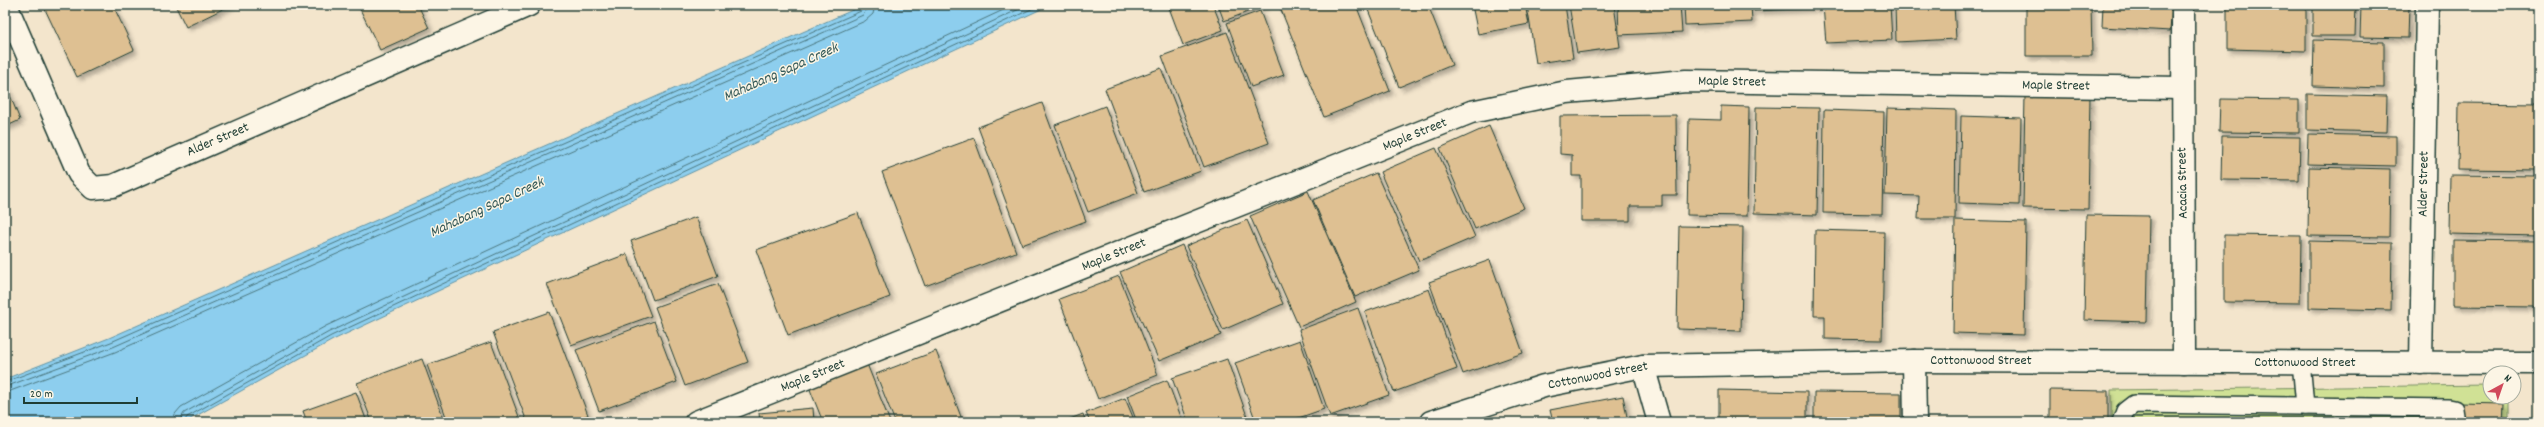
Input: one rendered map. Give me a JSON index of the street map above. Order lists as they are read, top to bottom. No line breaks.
{"streets":{"street":["Maple Street","Alder Street","Acacia Street","Cottonwood Street"]},"crossings":[["Maple Street","Acacia Street"],["Alder Street","Cottonwood Street"],["Acacia Street","Cottonwood Street"]],"water":["Mahabang Sapa Creek"],"scale_bar":"20 m","north":"top right"}
